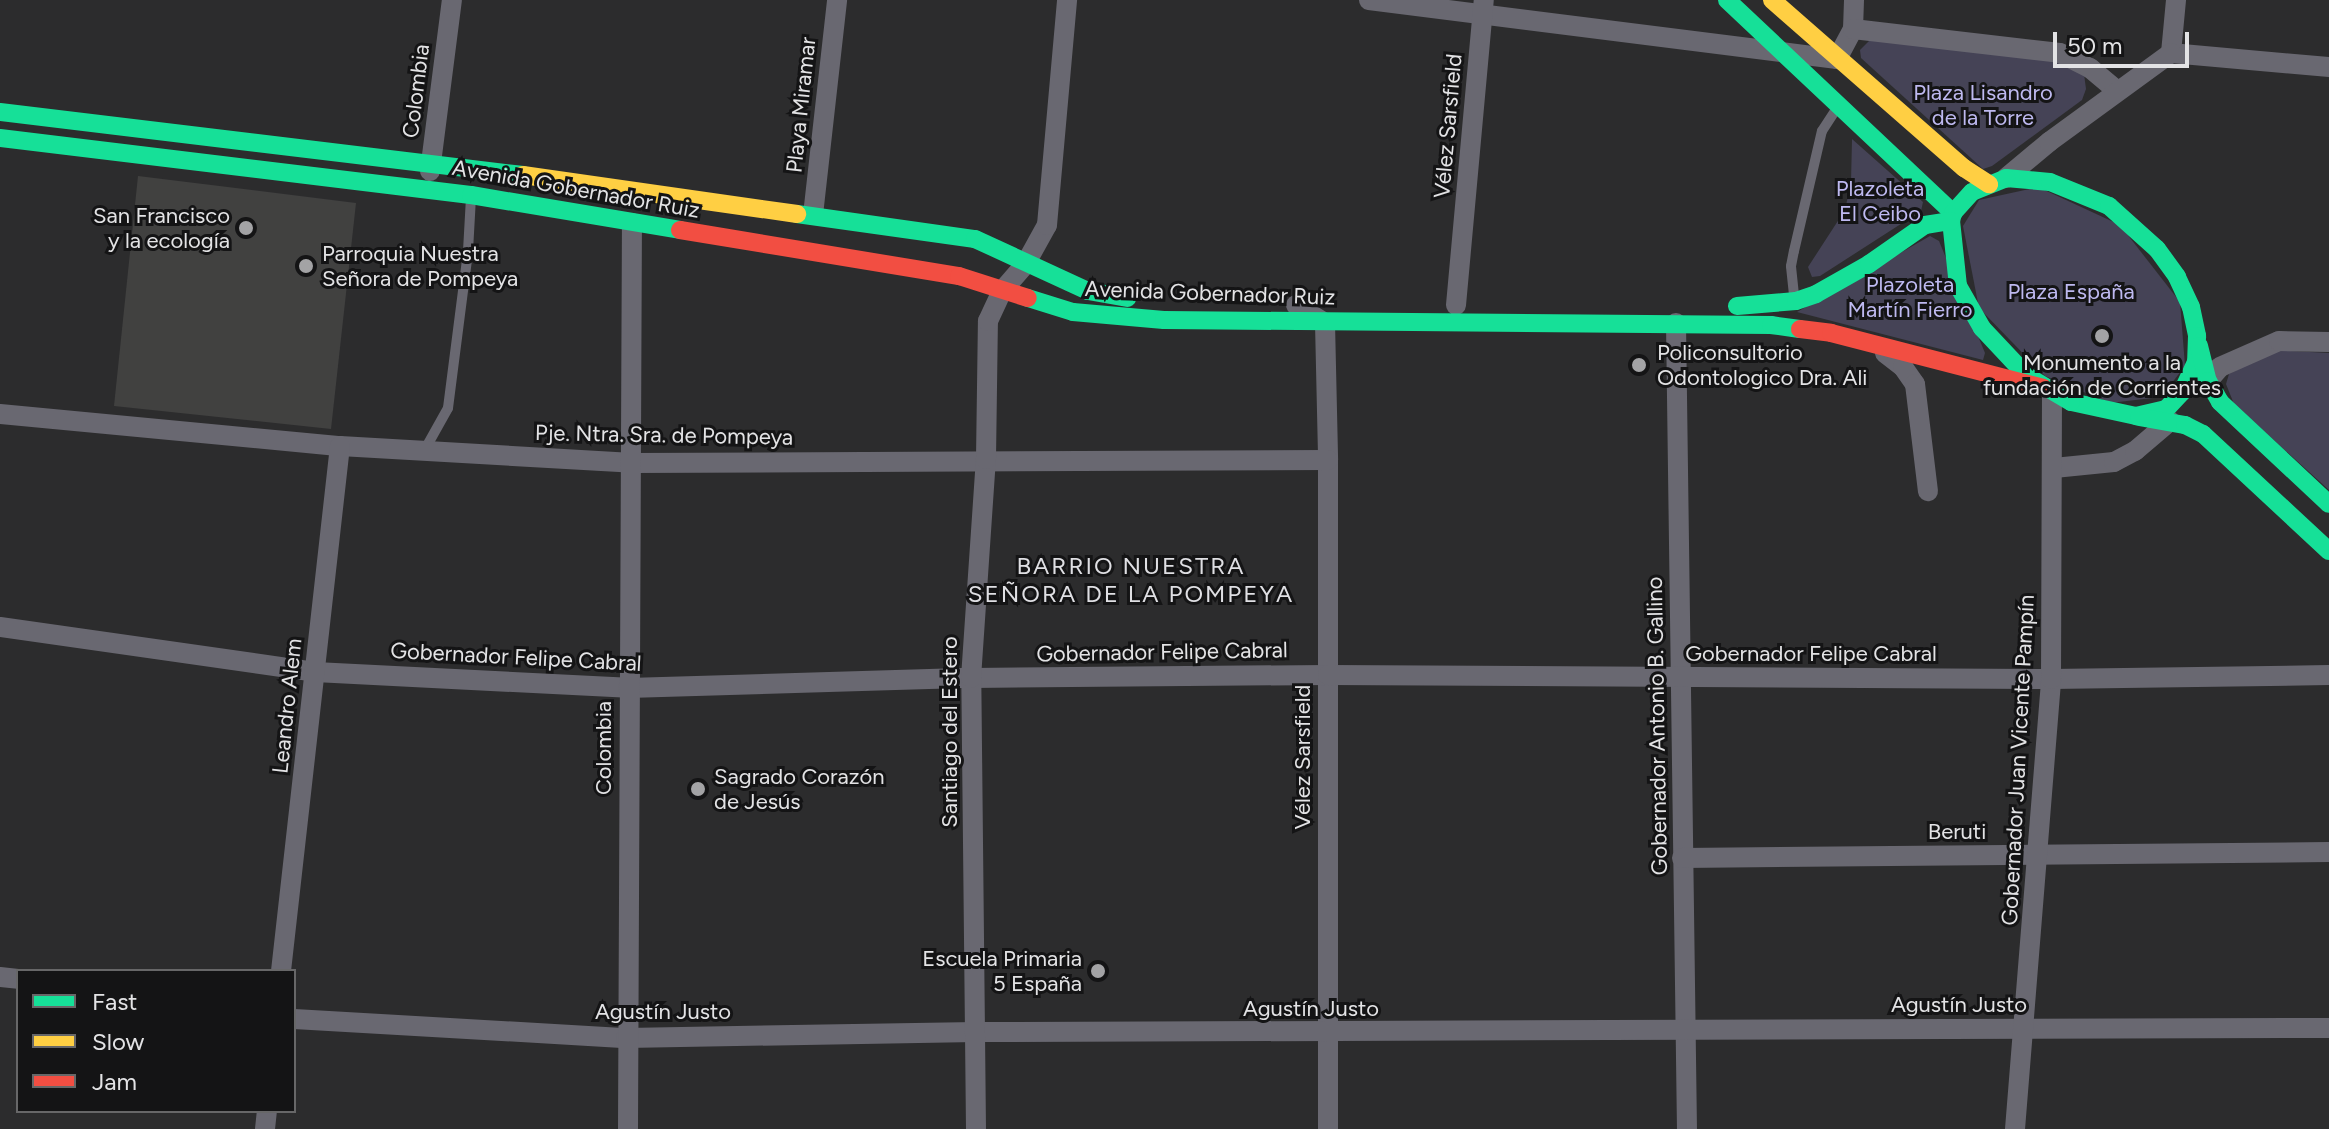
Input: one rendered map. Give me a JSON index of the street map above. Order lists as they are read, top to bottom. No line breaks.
{"streets":{"main road":["Avenida Gobernador Ruiz"],"street":["Colombia","Playa Miramar","Vélez Sarsfield","Pje. Ntra. Sra. de Pompeya","Gobernador Felipe Cabral","Leandro Alem","Gobernador Antonio B. Gallino","Santiago del Estero","Gobernador Juan Vicente Pampín","Beruti","Agustín Justo"]},"crossings":[["Colombia","Avenida Gobernador Ruiz"],["Colombia","Pje. Ntra. Sra. de Pompeya"],["Colombia","Gobernador Felipe Cabral"],["Colombia","Agustín Justo"],["Playa Miramar","Avenida Gobernador Ruiz"],["Vélez Sarsfield","Avenida Gobernador Ruiz"],["Vélez Sarsfield","Pje. Ntra. Sra. de Pompeya"],["Vélez Sarsfield","Gobernador Felipe Cabral"],["Vélez Sarsfield","Agustín Justo"],["Avenida Gobernador Ruiz","Gobernador Antonio B. Gallino"],["Avenida Gobernador Ruiz","Santiago del Estero"],["Avenida Gobernador Ruiz","Gobernador Juan Vicente Pampín"],["Pje. Ntra. Sra. de Pompeya","Leandro Alem"],["Pje. Ntra. Sra. de Pompeya","Santiago del Estero"],["Gobernador Felipe Cabral","Leandro Alem"],["Gobernador Felipe Cabral","Gobernador Antonio B. Gallino"],["Gobernador Felipe Cabral","Santiago del Estero"],["Gobernador Felipe Cabral","Gobernador Juan Vicente Pampín"],["Gobernador Antonio B. Gallino","Beruti"],["Gobernador Antonio B. Gallino","Agustín Justo"],["Santiago del Estero","Agustín Justo"],["Gobernador Juan Vicente Pampín","Beruti"],["Gobernador Juan Vicente Pampín","Agustín Justo"]],"districts":["BARRIO NUESTRA SEÑORA DE LA POMPEYA"],"parks":["Plaza Lisandro de la Torre","Plazoleta El Ceibo","Plazoleta Martín Fierro","Plaza España"],"places":["San Francisco y la ecología","Parroquia Nuestra Señora de Pompeya","Monumento a la fundación de Corrientes","Policonsultorio Odontologico Dra. Ali","Sagrado Corazón de Jesús","Escuela Primaria 5 España"],"legend":["Fast","Slow","Jam"],"scale_bar":"50 m"}
